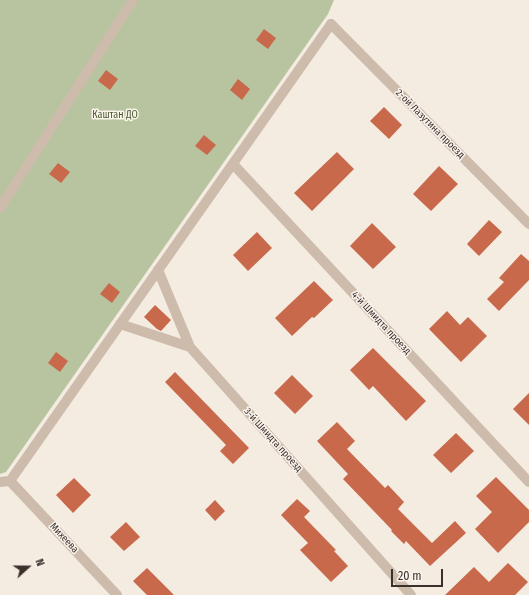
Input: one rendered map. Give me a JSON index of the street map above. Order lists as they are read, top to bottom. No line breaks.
{"streets":{"street":["2-ой Лазутина проезд","4-й Шмидта проезд","3-й Шмидта проезд","Михеева"]},"crossings":[["2-ой Лазутина проезд","4-й Шмидта проезд"]],"parks":["Каштан ДО"],"scale_bar":"20 m","north":"right"}
